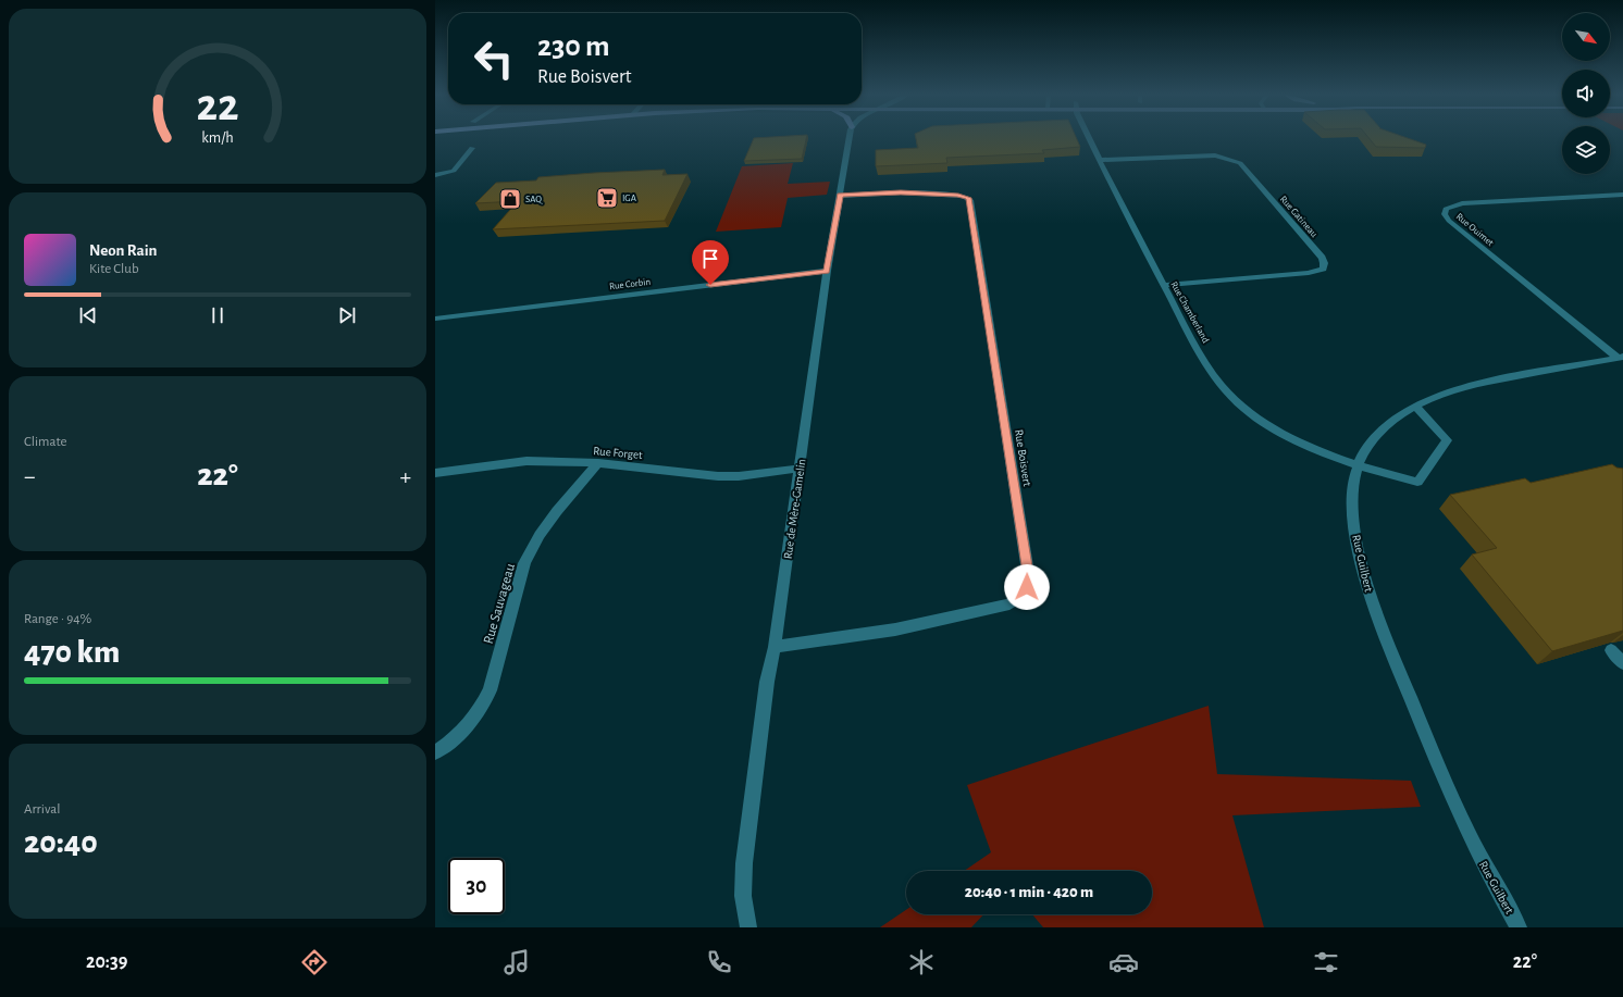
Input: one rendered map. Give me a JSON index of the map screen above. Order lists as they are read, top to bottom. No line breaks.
{"streets":{"street":["Rue Gatineau","Rue Ouimet","Rue Corbin","Rue Chamberland","Rue Forget","Rue Boisvert","Rue de Mère-Gamelin","Rue Guilbert","Rue Sauvageau"]},"crossings":[["Rue Gatineau","Rue Chamberland"],["Rue Ouimet","Rue Guilbert"],["Rue Corbin","Rue de Mère-Gamelin"],["Rue Chamberland","Rue Guilbert"],["Rue Forget","Rue de Mère-Gamelin"],["Rue Forget","Rue Sauvageau"],["Rue Boisvert","Rue de Mère-Gamelin"]],"places":{"supermarket":["IGA"],"shop":["SAQ"]},"north":"bottom right","page":{"turn":["230 m","Rue Boisvert"],"song":["Neon Rain","Kite Club"],"tile":["Climate",["Range · 94%","470 km"],["Arrival","20:40"]],"heat":["−","22°","+"],"limit":"30","trip":"20:40 · 1 min · 420 m","tabs":["20:39","22°"],"gauge":["22","km/h"]}}
